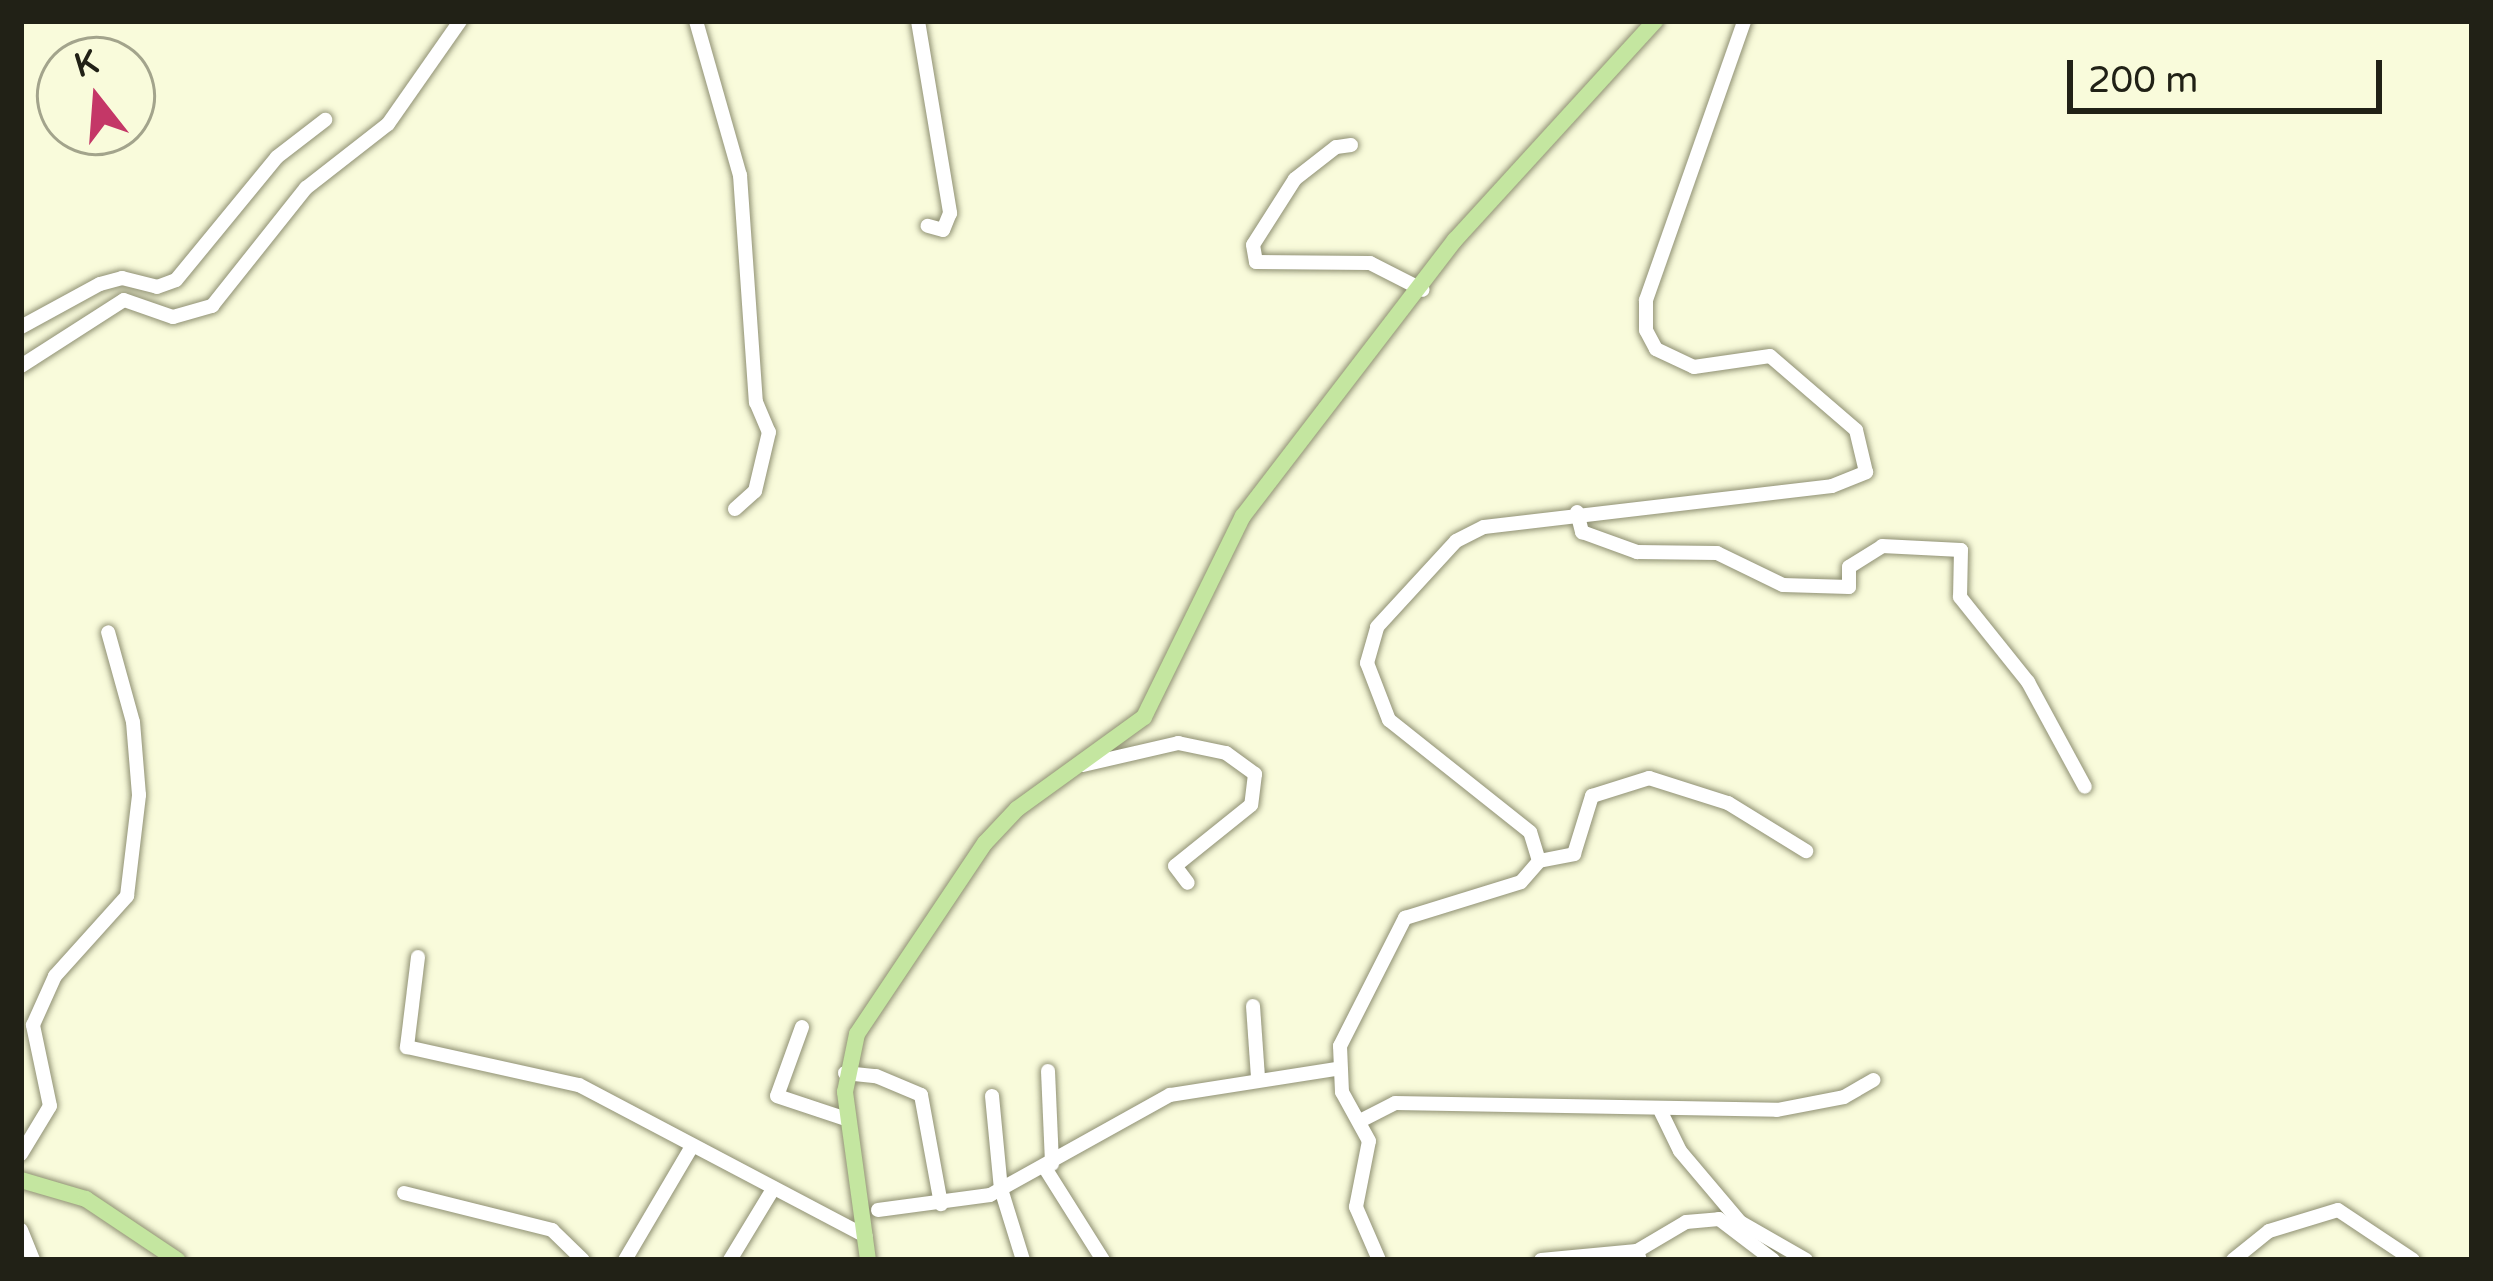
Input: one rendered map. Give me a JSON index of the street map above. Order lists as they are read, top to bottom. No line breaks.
{"scale_bar":"200 m","north":"top"}
